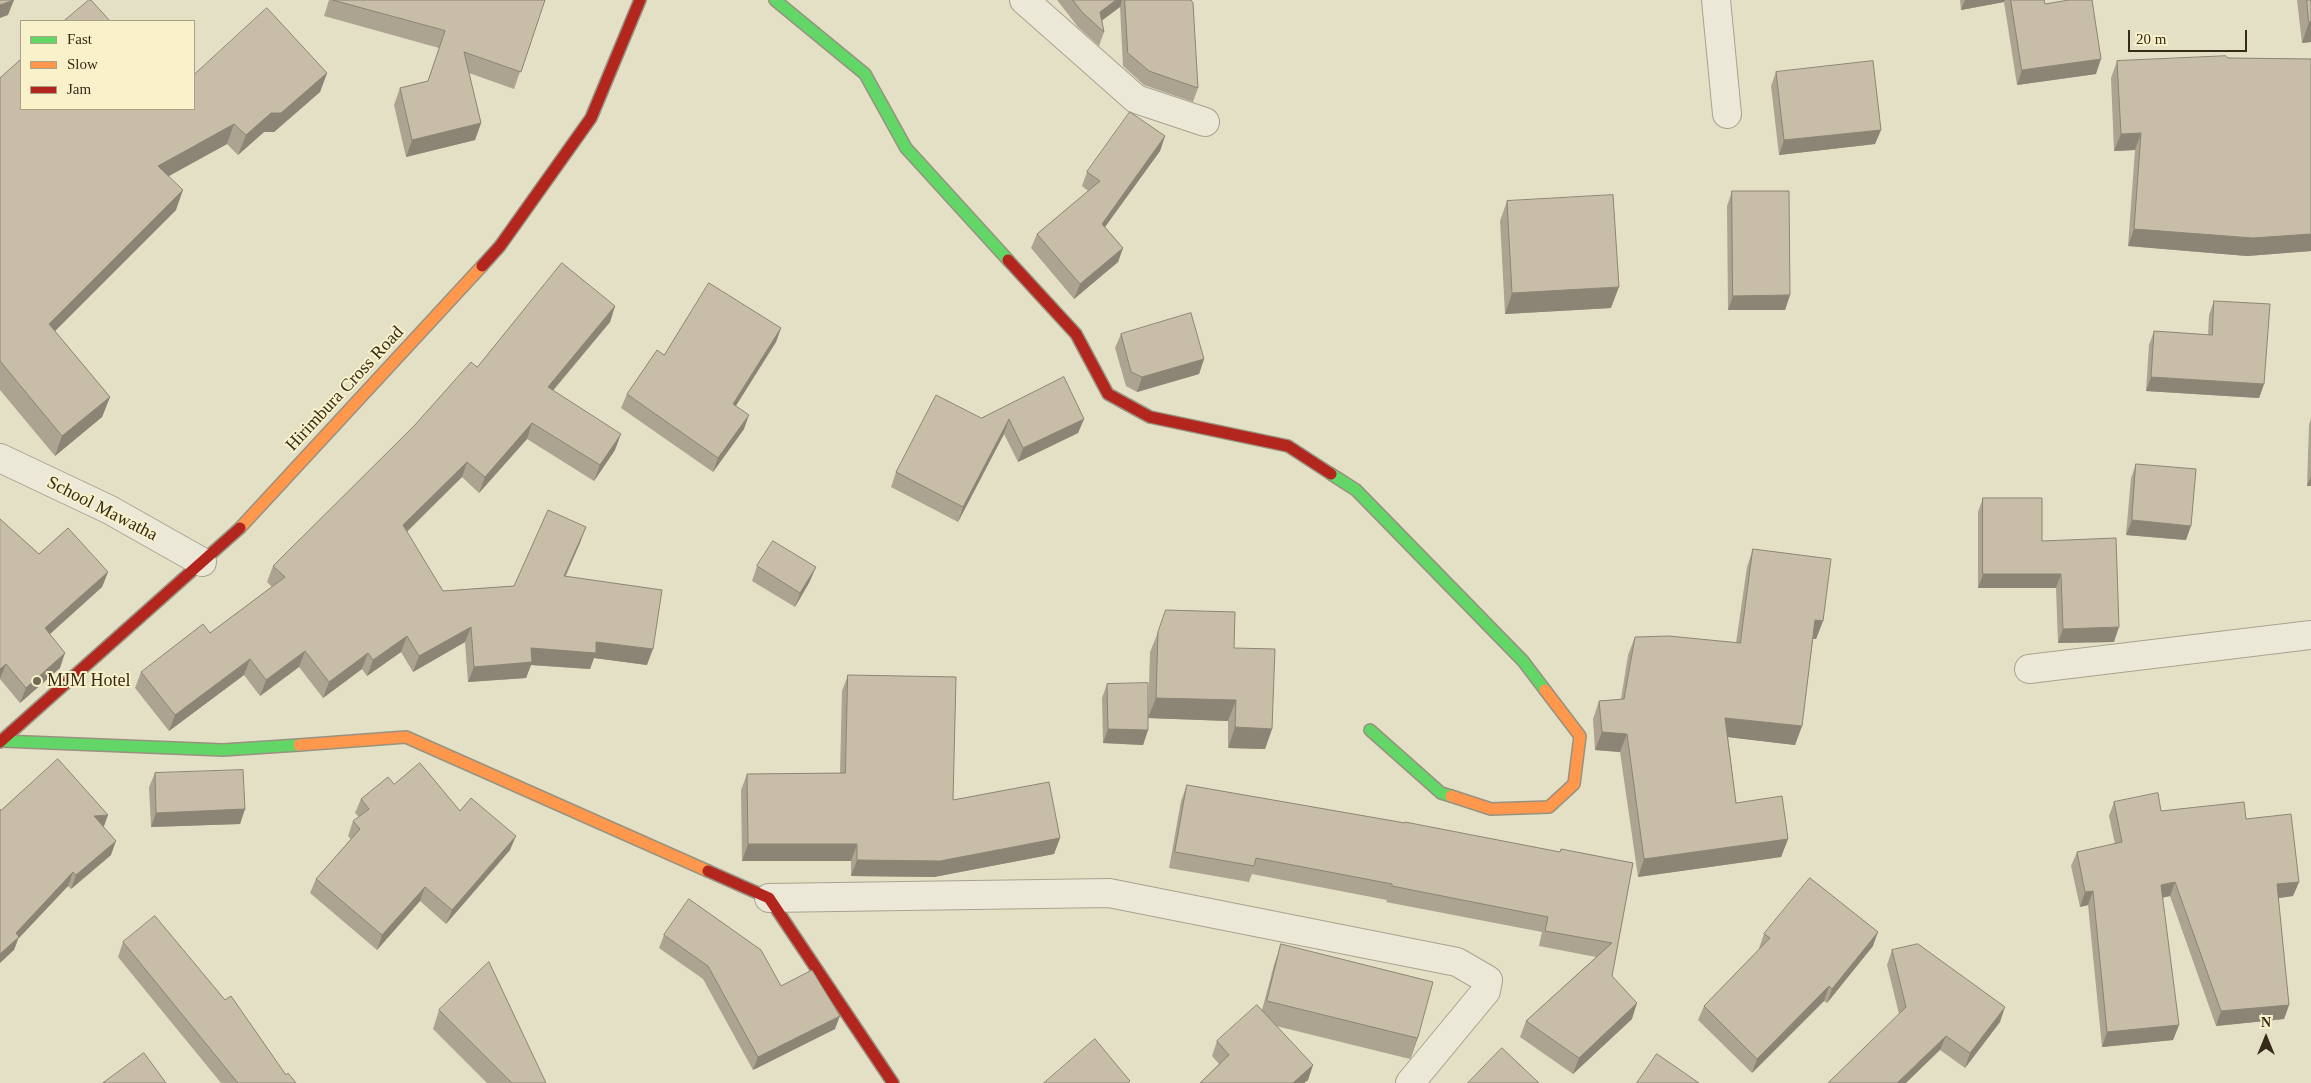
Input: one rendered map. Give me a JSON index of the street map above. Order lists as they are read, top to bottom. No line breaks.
{"streets":{"street":["Hirimbura Cross Road","School Mawatha"]},"crossings":[["Hirimbura Cross Road","School Mawatha"]],"places":["MJM Hotel"],"legend":["Fast","Slow","Jam"],"scale_bar":"20 m","north":"top"}
